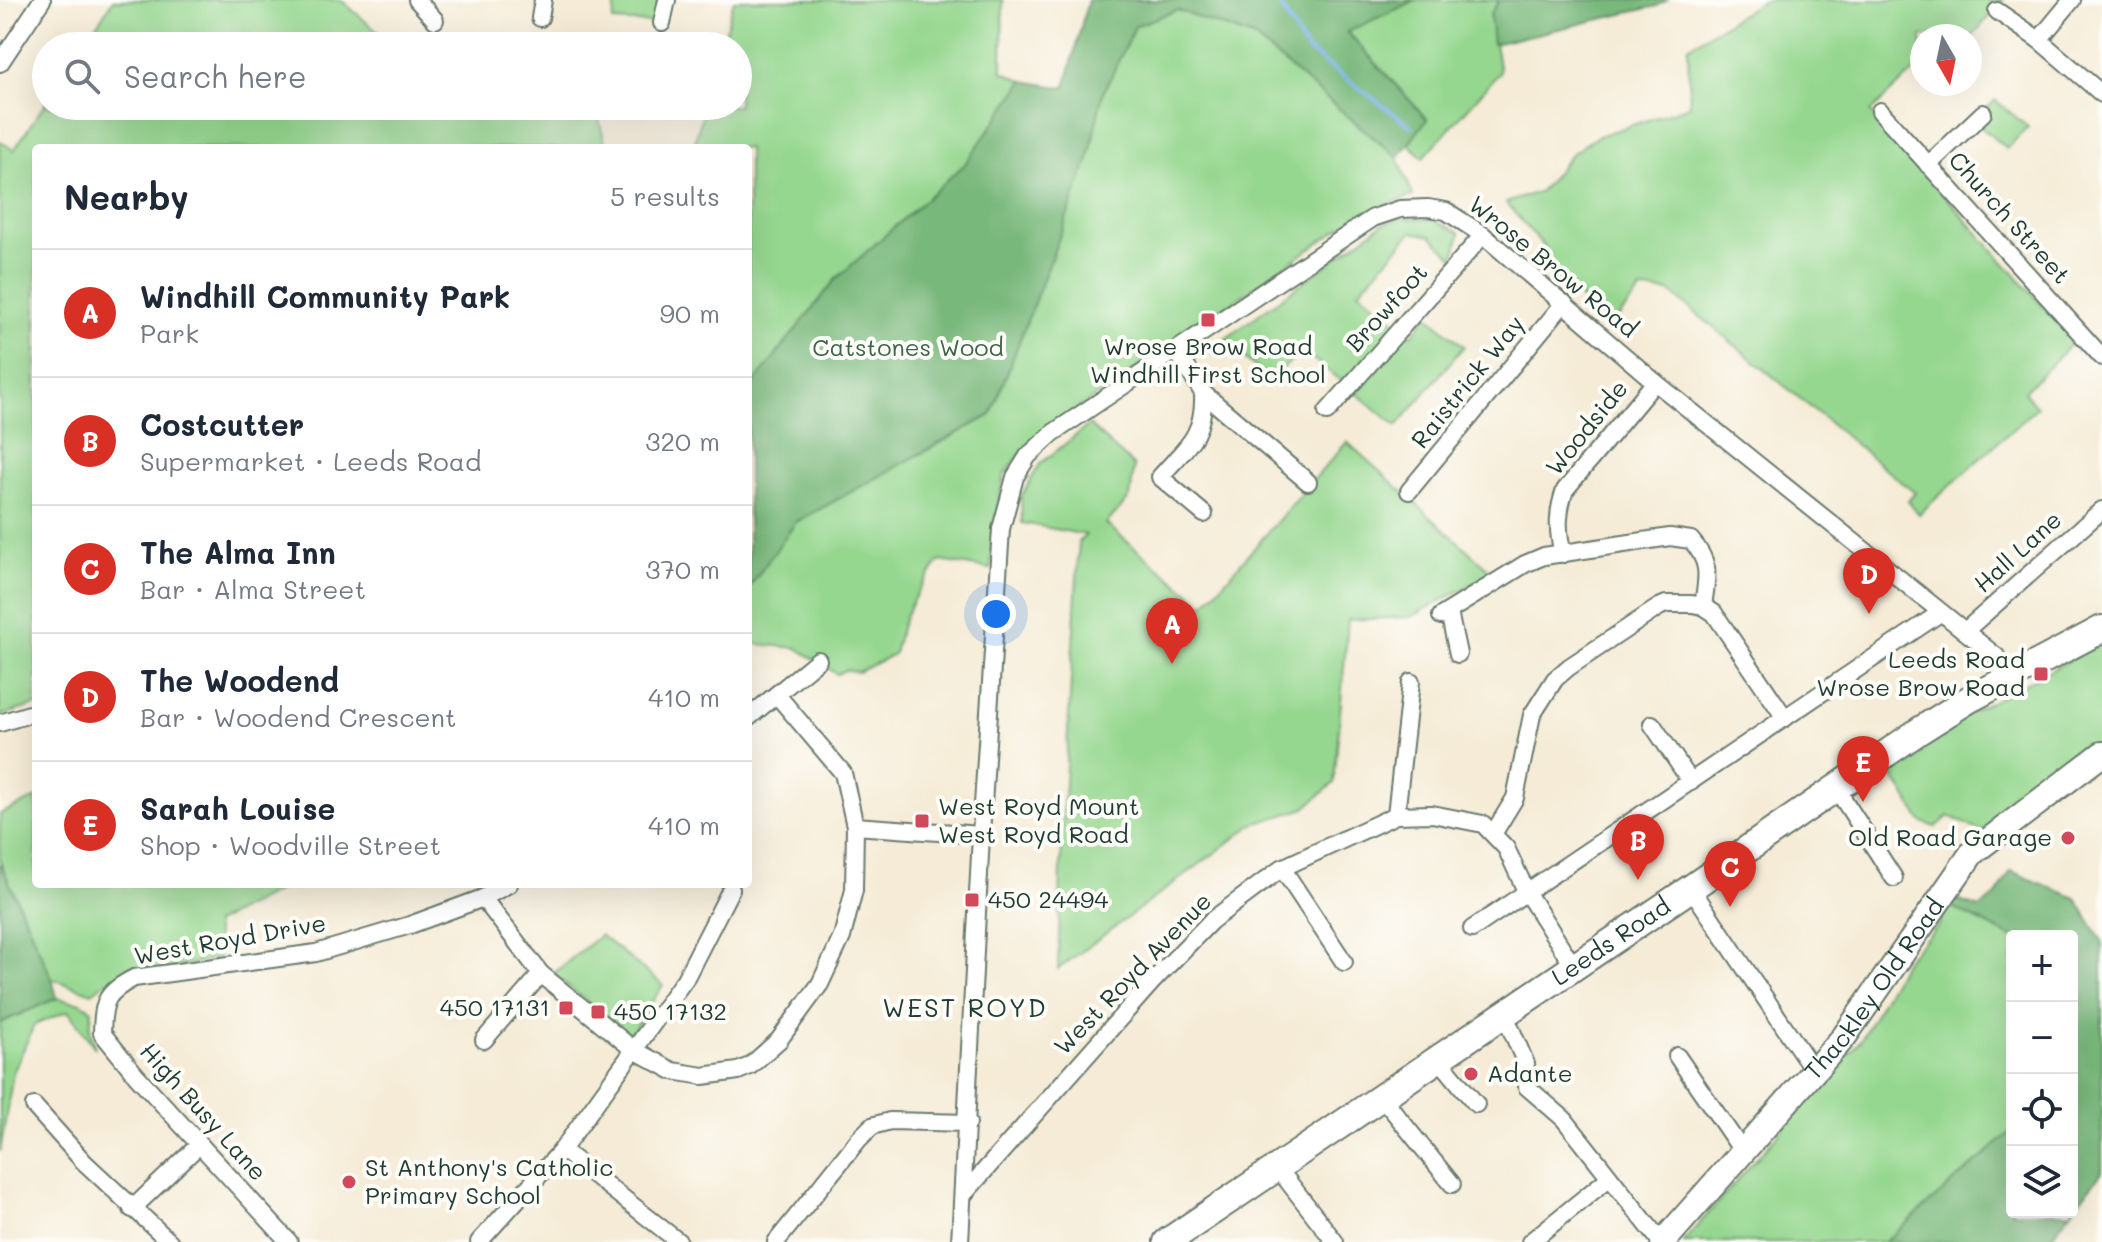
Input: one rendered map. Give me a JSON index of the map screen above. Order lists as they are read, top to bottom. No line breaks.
{"streets":{"main road":["Leeds Road"],"street":["Church Street","Wrose Brow Road","Browfoot","Raistrick Way","Woodside","Hall Lane","West Royd Drive","West Royd Avenue","Thackley Old Road","High Busy Lane"]},"crossings":[["Wrose Brow Road","Browfoot"],["Wrose Brow Road","Raistrick Way"],["Wrose Brow Road","Woodside"],["Wrose Brow Road","Hall Lane"],["Wrose Brow Road","Leeds Road"],["Wrose Brow Road","West Royd Avenue"],["West Royd Drive","High Busy Lane"]],"districts":["WEST ROYD"],"parks":["Catstones Wood"],"places":{"transit":["Wrose Brow Road Windhill First School","Leeds Road Wrose Brow Road","West Royd Mount West Royd Road","450 24494","450 17131","450 17132"],"other":["Old Road Garage","Adante","St Anthony's Catholic Primary School"]},"north":"bottom","page":{"search":"Search here","heading":["Nearby","5 results"],"list":[{"mark":"A","name":"Windhill Community Park","note":"Park","value":"90 m"},{"mark":"B","name":"Costcutter","note":"Supermarket · Leeds Road","value":"320 m"},{"mark":"C","name":"The Alma Inn","note":"Bar · Alma Street","value":"370 m"},{"mark":"D","name":"The Woodend","note":"Bar · Woodend Crescent","value":"410 m"},{"mark":"E","name":"Sarah Louise","note":"Shop · Woodville Street","value":"410 m"}],"pins":["D","A","E","B","C"],"map_buttons":["+","−"]}}
